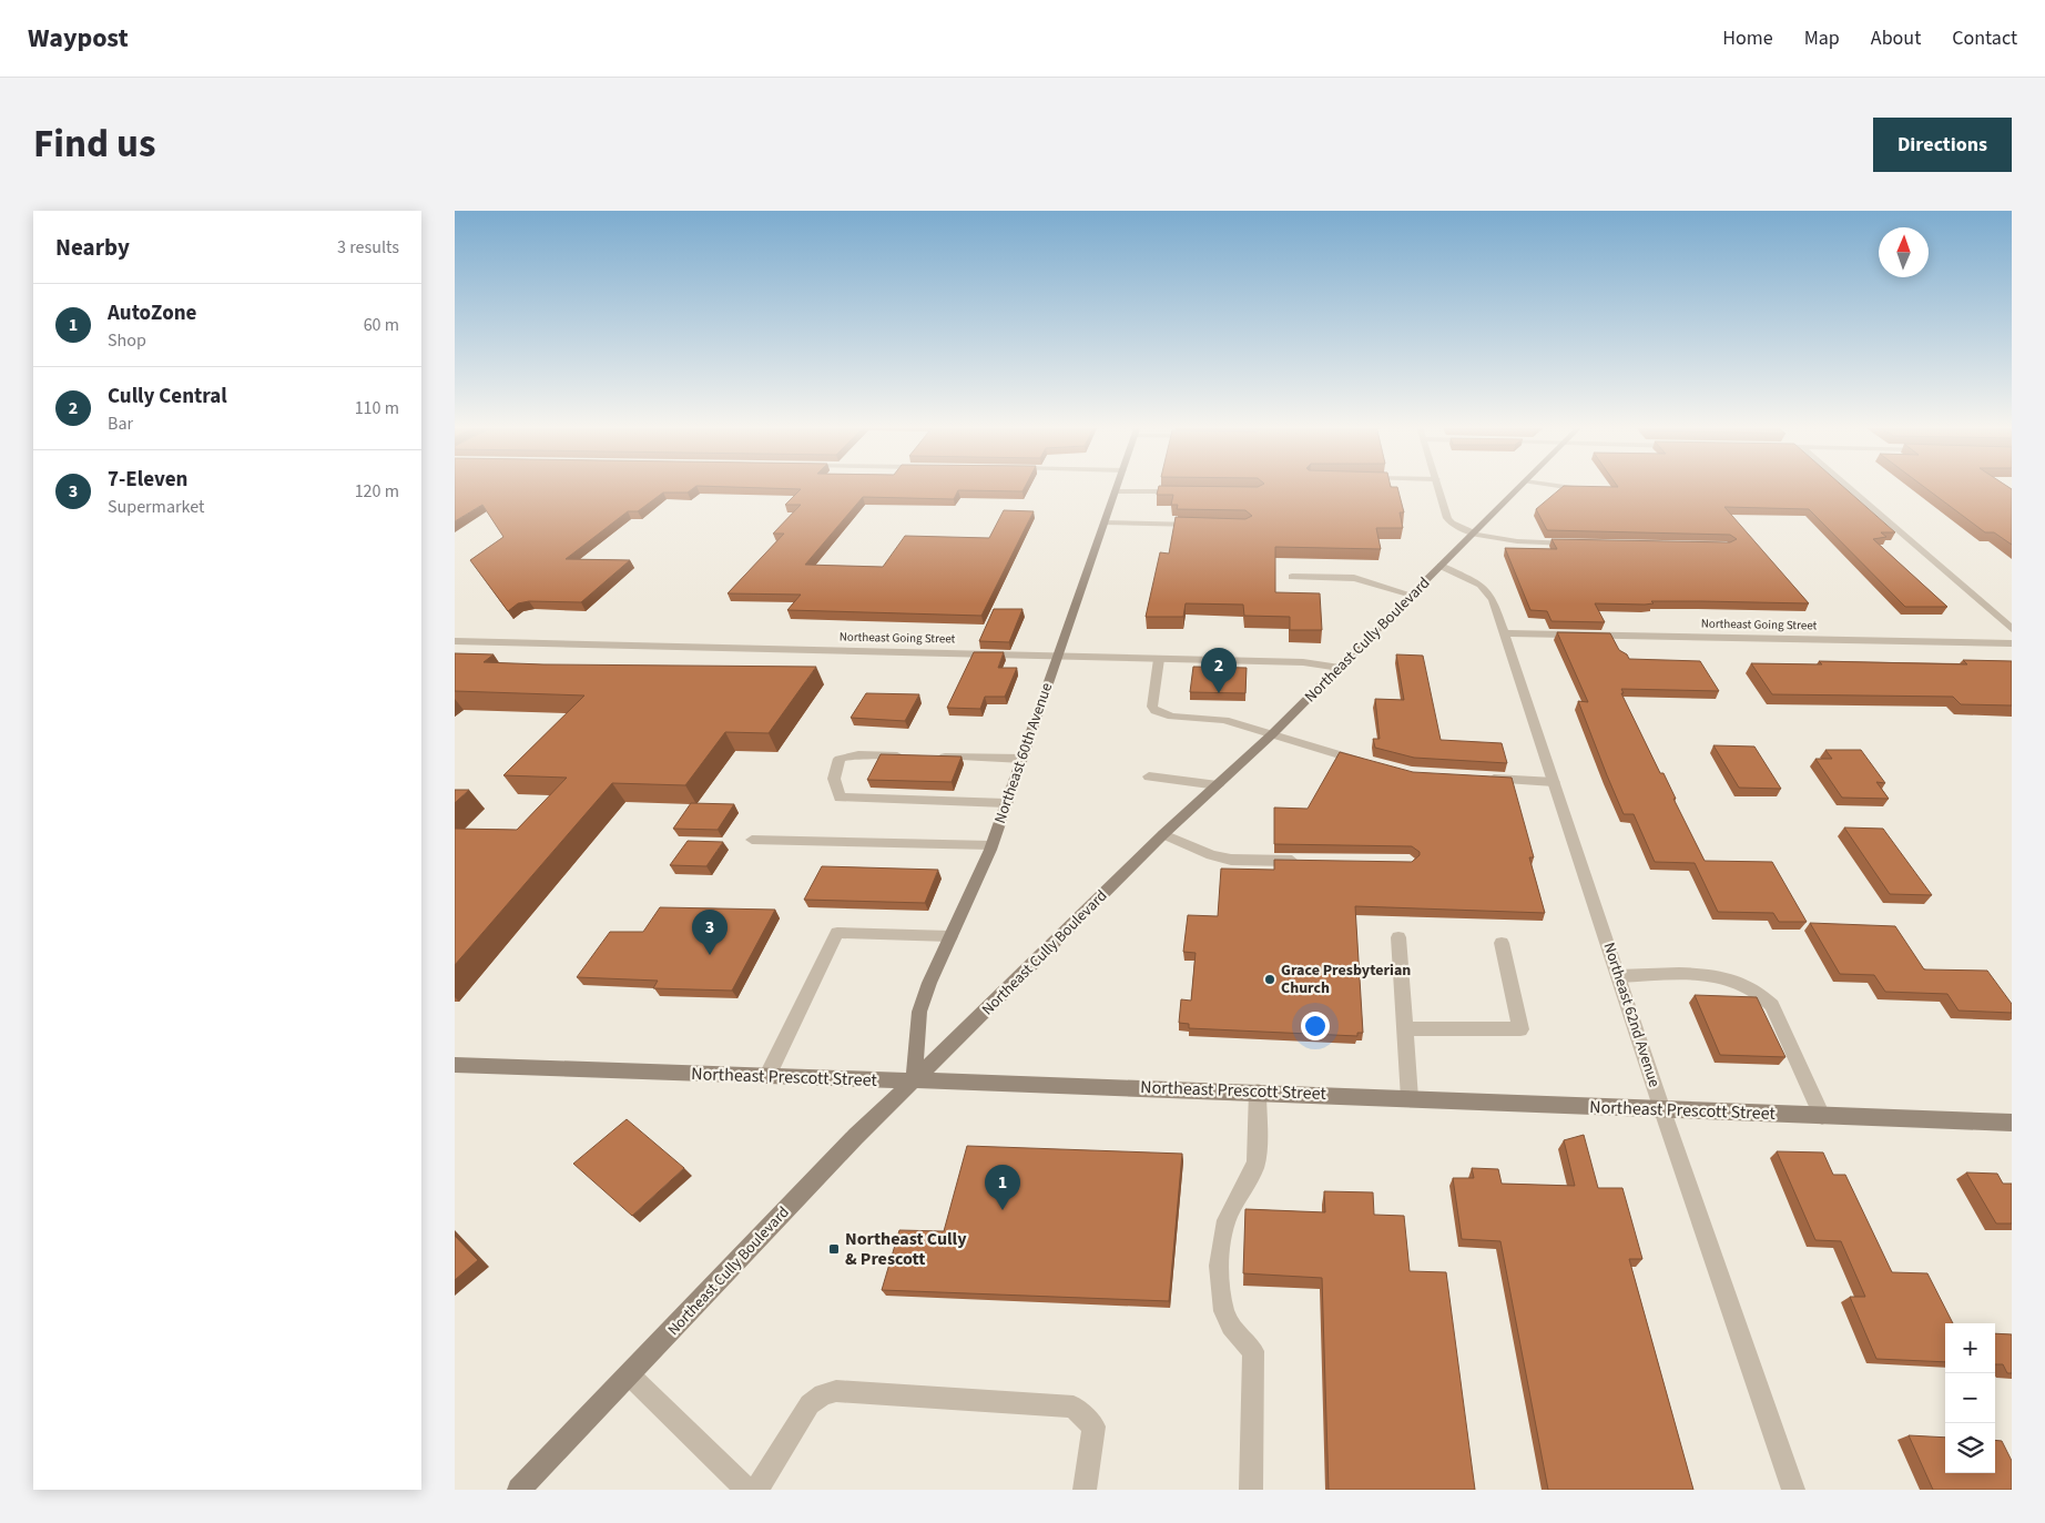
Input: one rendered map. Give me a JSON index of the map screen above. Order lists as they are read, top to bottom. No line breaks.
{"streets":{"street":["Northeast Going Street","Northeast Cully Boulevard","Northeast 60th Avenue","Northeast 62nd Avenue","Northeast Prescott Street"]},"crossings":[["Northeast Going Street","Northeast Cully Boulevard"],["Northeast Going Street","Northeast 60th Avenue"],["Northeast Going Street","Northeast 62nd Avenue"],["Northeast Cully Boulevard","Northeast 60th Avenue"],["Northeast Cully Boulevard","Northeast 62nd Avenue"],["Northeast Cully Boulevard","Northeast Prescott Street"],["Northeast 60th Avenue","Northeast Prescott Street"],["Northeast 62nd Avenue","Northeast Prescott Street"]],"places":{"other":["Grace Presbyterian Church"],"transit":["Northeast Cully & Prescott"]},"north":"top","page":{"header":"Waypost","nav":["Home","Map","About","Contact"],"title":"Find us","buttons":"Directions","heading":["Nearby","3 results"],"list":[{"mark":"1","name":"AutoZone","note":"Shop","value":"60 m"},{"mark":"2","name":"Cully Central","note":"Bar","value":"110 m"},{"mark":"3","name":"7-Eleven","note":"Supermarket","value":"120 m"}],"pins":["2","3","1"],"map_buttons":["+","−"]}}
